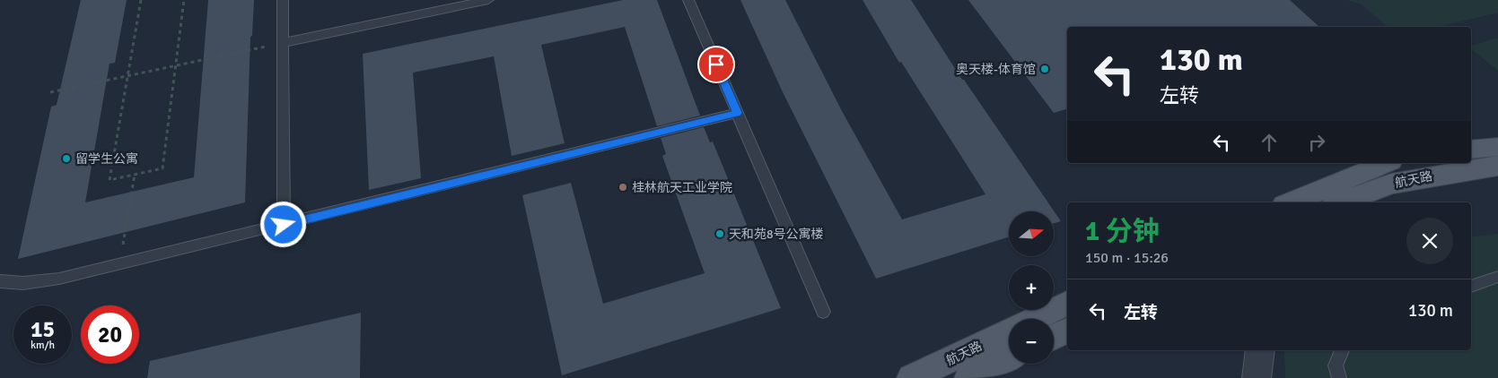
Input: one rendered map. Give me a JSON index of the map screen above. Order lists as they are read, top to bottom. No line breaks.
{"streets":{"main road":["航天路"]},"places":["奥天楼-体育馆","留学生公寓","桂林航天工业学院","天和苑8号公寓楼"],"north":"right","page":{"turn":["130 m","左转"],"heading":["1 分钟","150 m · 15:26"],"map_buttons":["+","−"],"list":[{"name":"左转","value":"130 m"}],"speed":"15 km/h","limit":"20"}}
